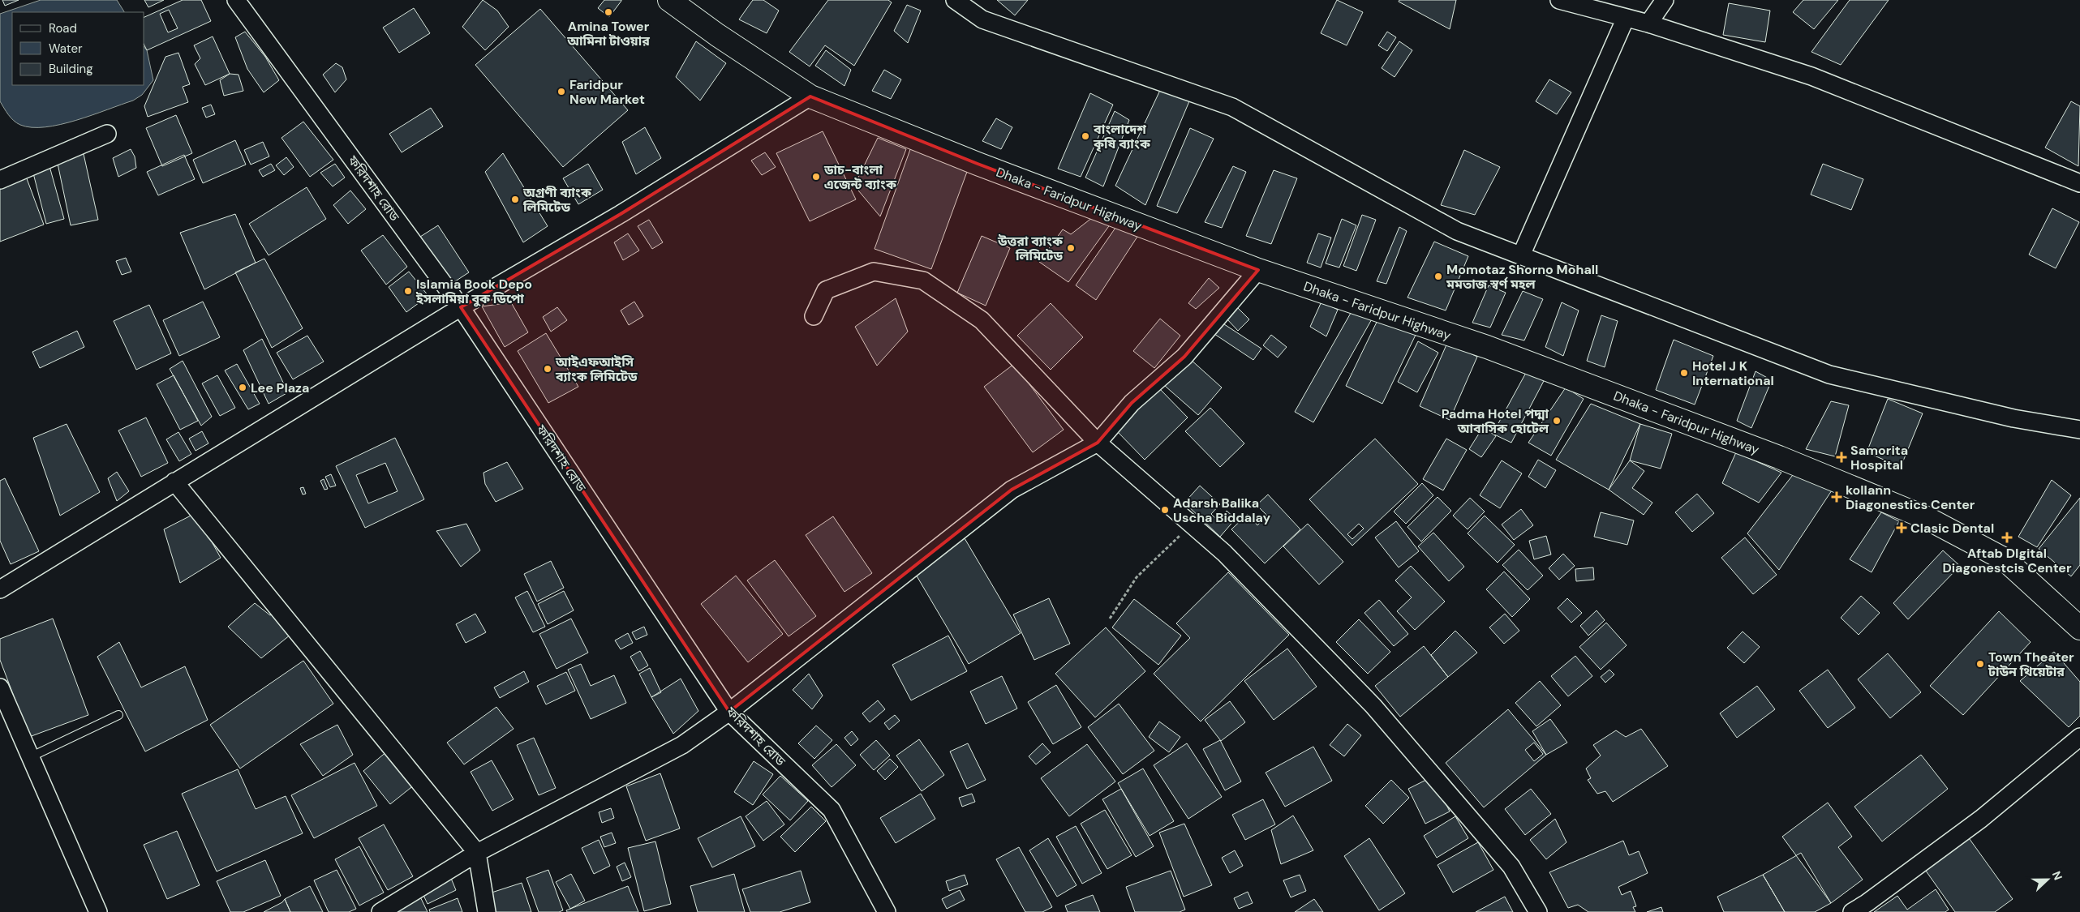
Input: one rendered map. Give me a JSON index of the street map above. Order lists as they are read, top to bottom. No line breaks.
{"streets":{"highway":["Dhaka - Faridpur Highway"],"street":["ফরিদশাহ রোড"]},"places":{"other":["Amina Tower আমিনা টাওয়ার","Faridpur New Market","বাংলাদেশ কৃষি ব্যাংক","ডাচ-বাংলা এজেন্ট ব্যাংক","অগ্রণী ব্যাংক লিমিটেড","উত্তরা ব্যাংক লিমিটেড","Momotaz Shorno Mohall মমতাজ স্বর্ণ মহল","Islamia Book Depo ইসলামিয়া বুক ডিপো","আইএফআইসি ব্যাংক লিমিটেড","Hotel J K International","Lee Plaza","Padma Hotel পদ্মা আবাসিক হোটেল","Adarsh Balika Uscha Biddalay","Town Theater টাউন থিয়েটার"],"health":["Samorita Hospital","kollann Diagonestics Center","Clasic Dental","Aftab DIgital Diagonestcis Center"]},"legend":["Road","Water","Building"],"north":"right"}
